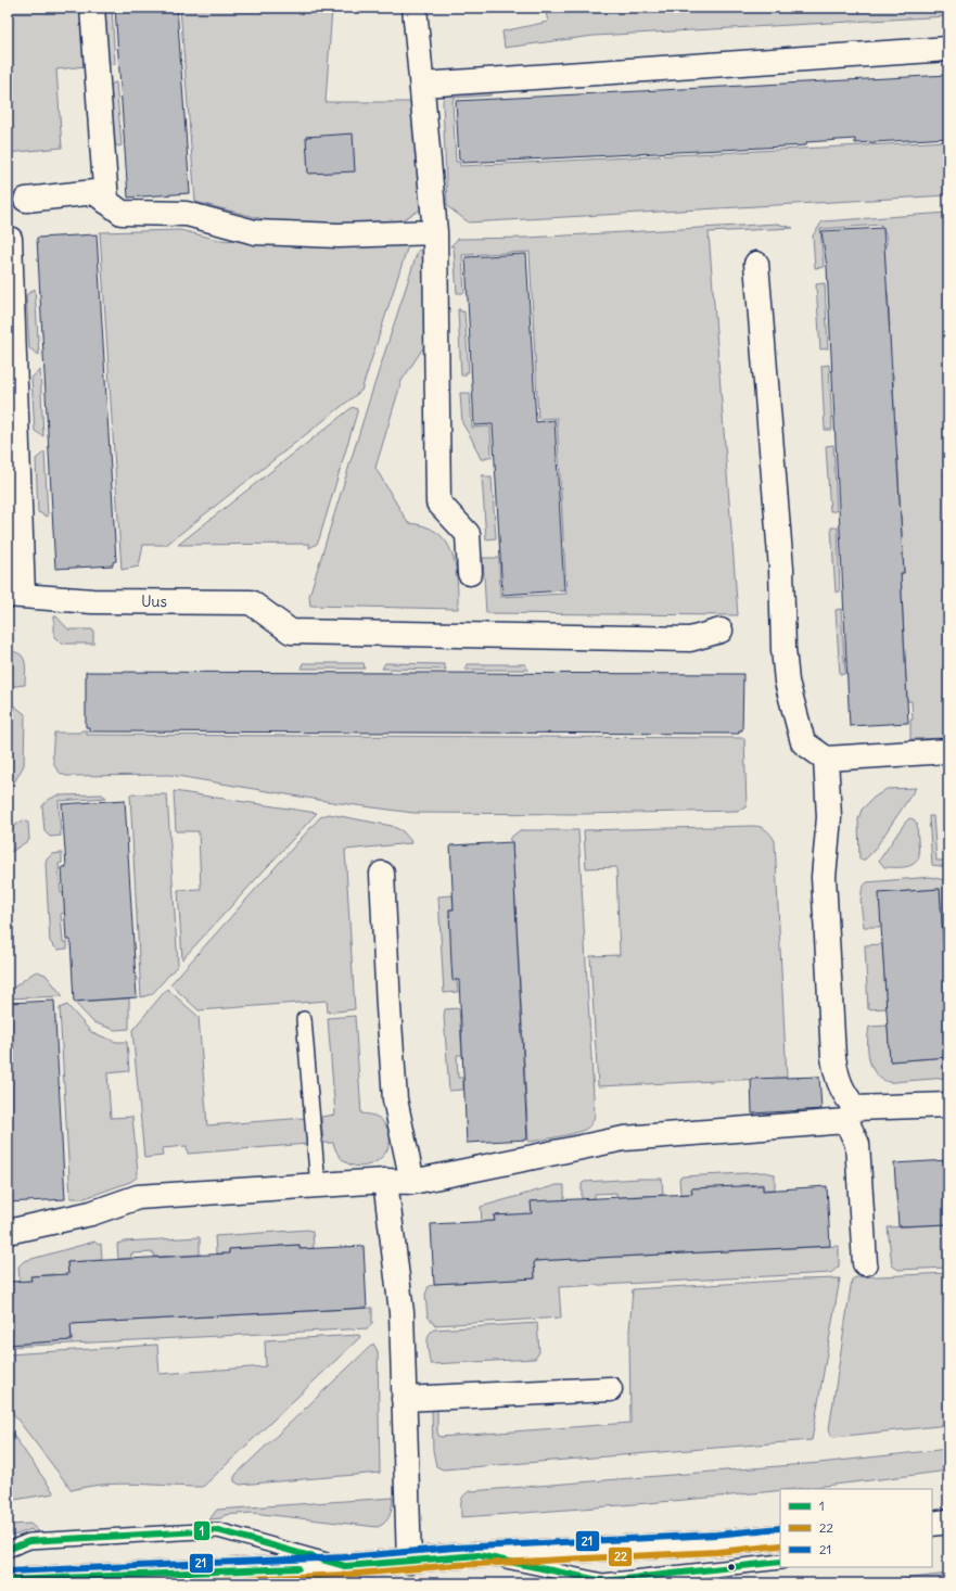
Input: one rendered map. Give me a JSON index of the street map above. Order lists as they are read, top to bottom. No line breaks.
{"streets":{"street":["Uus"]},"lines":["transit line 21","transit line 1","transit line 22"],"legend":["1","22","21"]}
